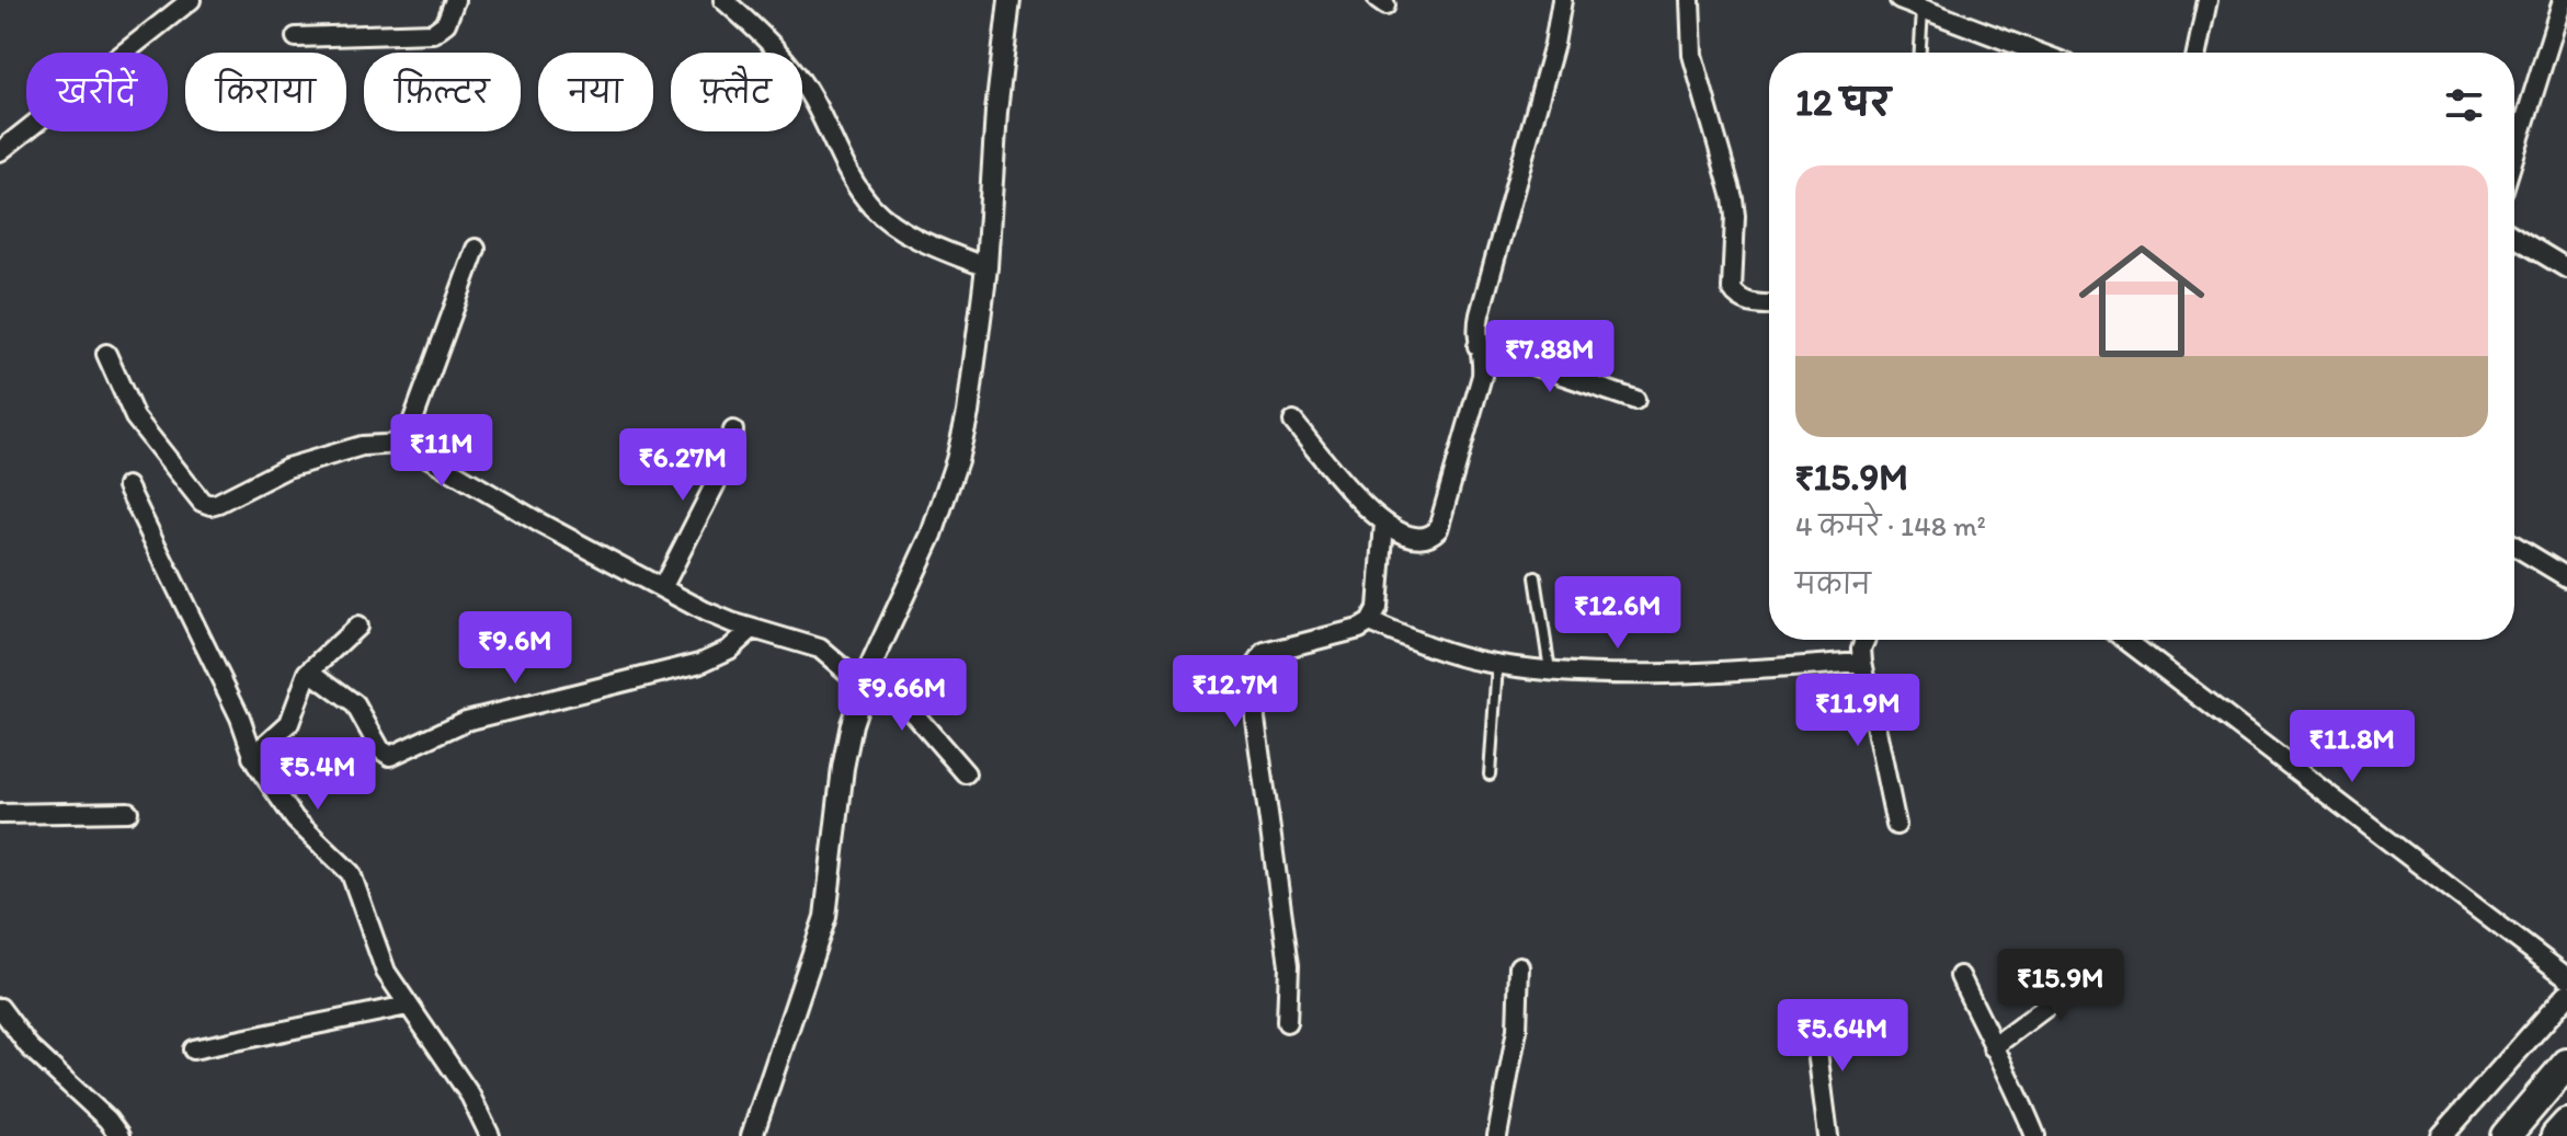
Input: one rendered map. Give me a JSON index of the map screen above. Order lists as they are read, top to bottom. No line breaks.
{"page":{"chip":["खरीदें","किराया","फ़िल्टर","नया","फ़्लैट"],"heading":"12 घर","list":[{"name":"₹15.9M","note":"4 कमरे · 148 m² · मकान"}],"price":["₹7.88M","₹11M","₹6.27M","₹12.6M","₹9.6M","₹12.7M","₹9.66M","₹11.9M","₹11.8M","₹5.4M","₹15.9M","₹5.64M"]}}
